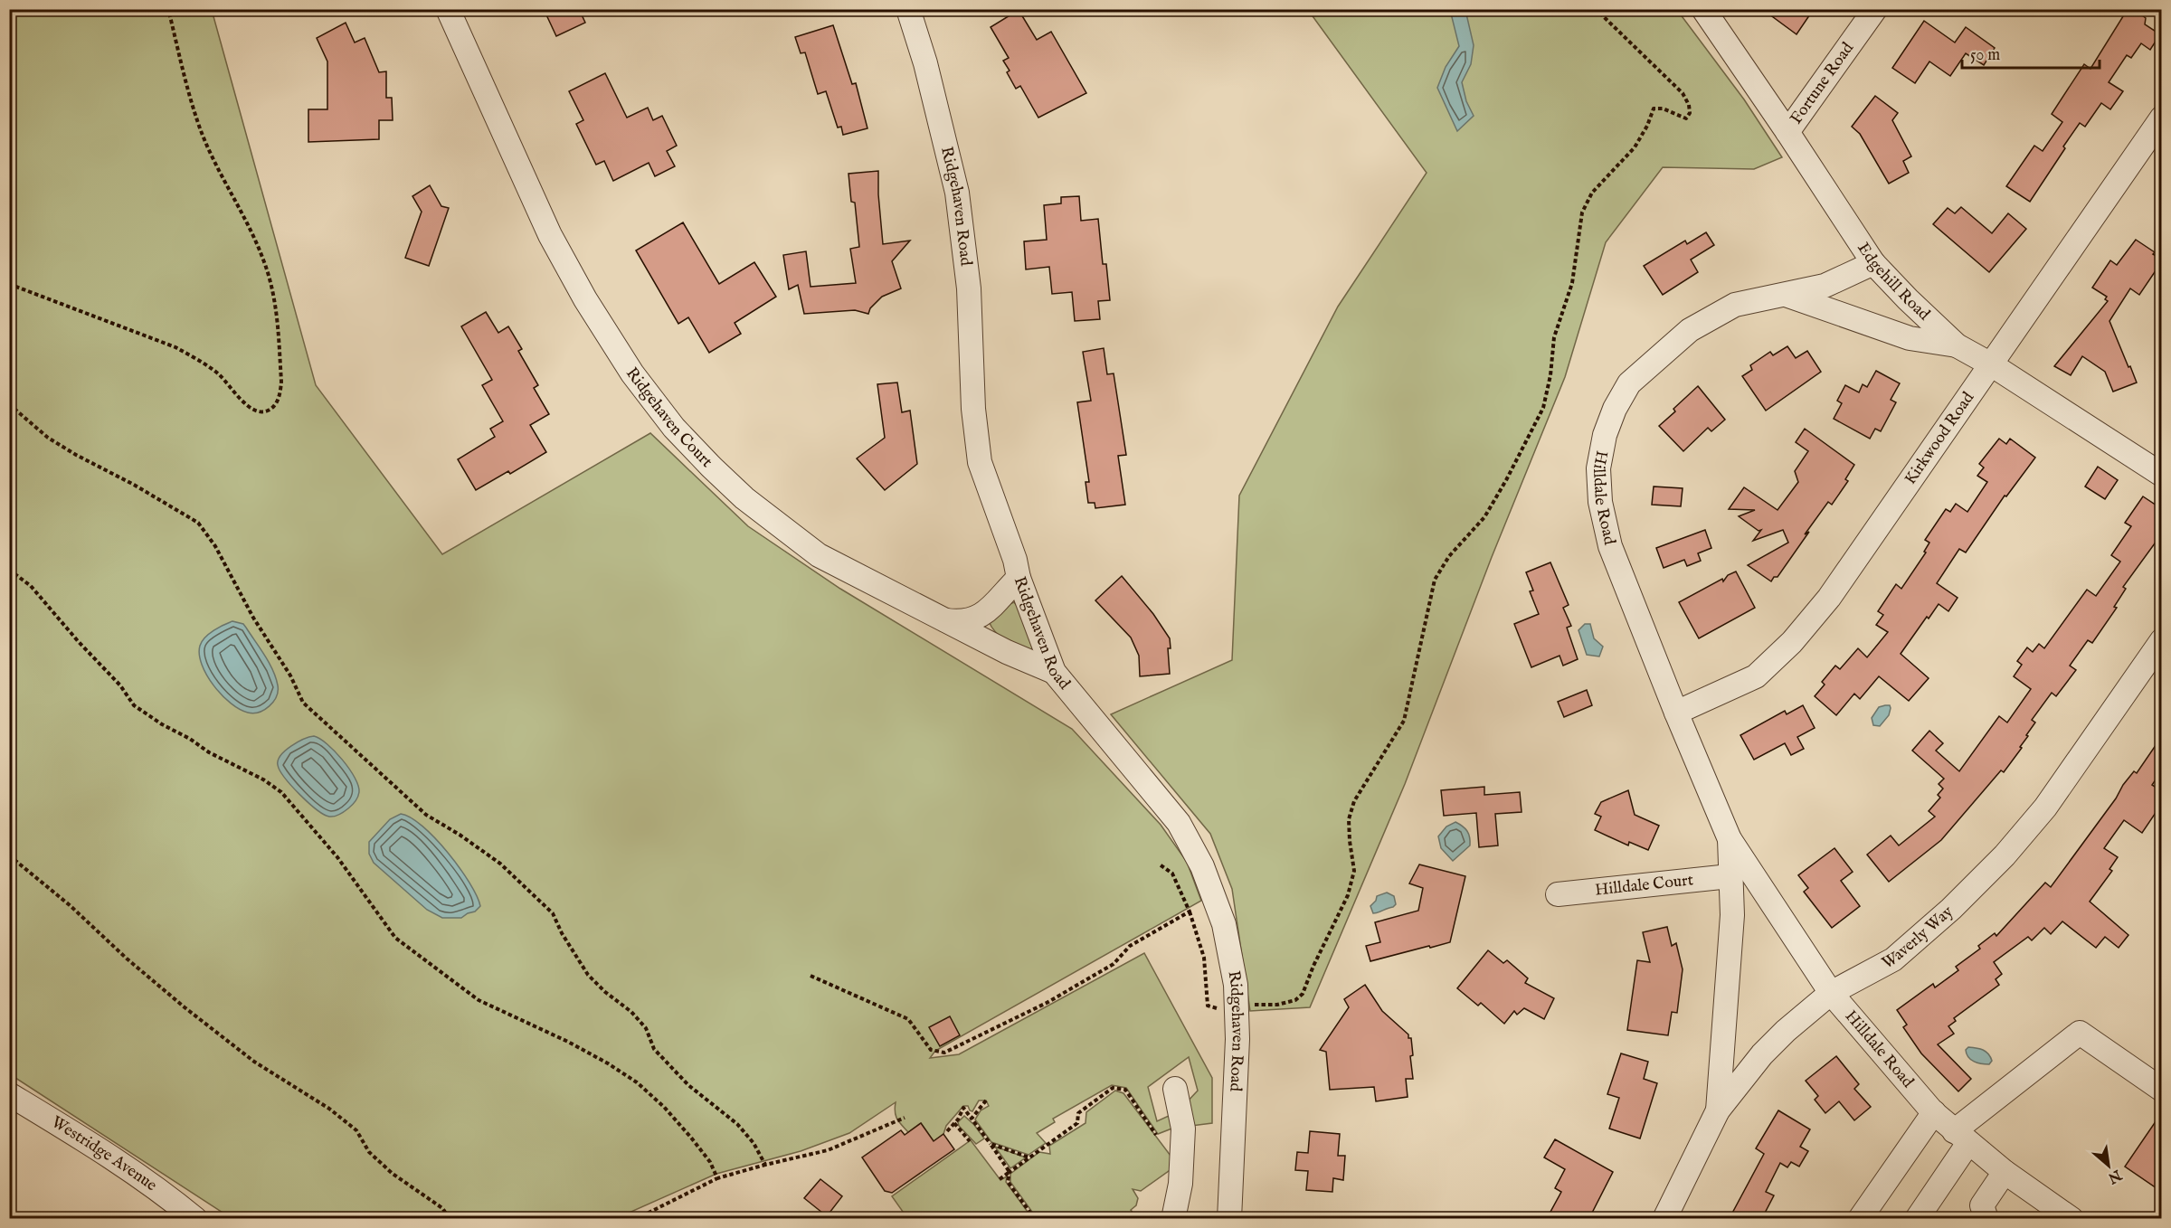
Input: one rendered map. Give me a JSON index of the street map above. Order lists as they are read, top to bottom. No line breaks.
{"streets":{"street":["Fortune Road","Ridgehaven Road","Edgehill Road","Ridgehaven Court","Kirkwood Road","Hilldale Road","Hilldale Court","Waverly Way","Westridge Avenue"]},"crossings":[["Fortune Road","Edgehill Road"],["Ridgehaven Road","Ridgehaven Court"],["Edgehill Road","Kirkwood Road"],["Edgehill Road","Hilldale Road"],["Kirkwood Road","Hilldale Road"],["Hilldale Road","Hilldale Court"],["Hilldale Road","Waverly Way"]],"scale_bar":"50 m","north":"bottom right"}
